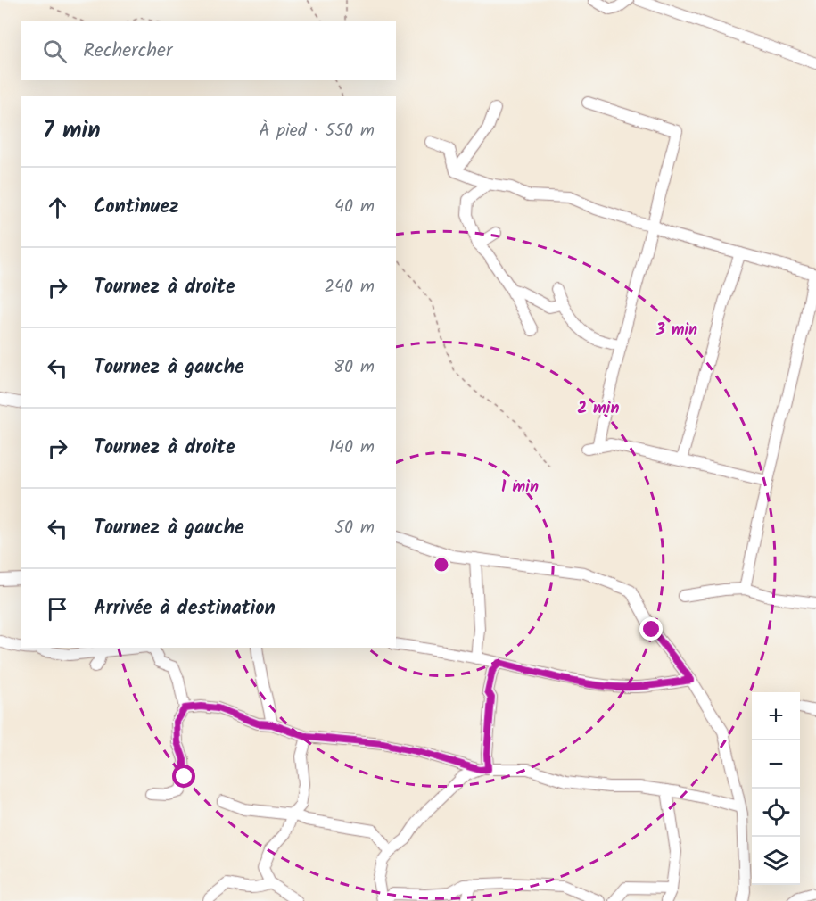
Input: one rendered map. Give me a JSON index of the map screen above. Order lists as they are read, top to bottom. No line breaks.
{"page":{"search":"Rechercher","heading":["7 min","À pied · 550 m"],"list":[["Continuez","40 m"],["Tournez à droite","240 m"],["Tournez à gauche","80 m"],["Tournez à droite","140 m"],["Tournez à gauche","50 m"],"Arrivée à destination"],"map_buttons":["+","−"]},"rings":["3 min","2 min","1 min"]}
